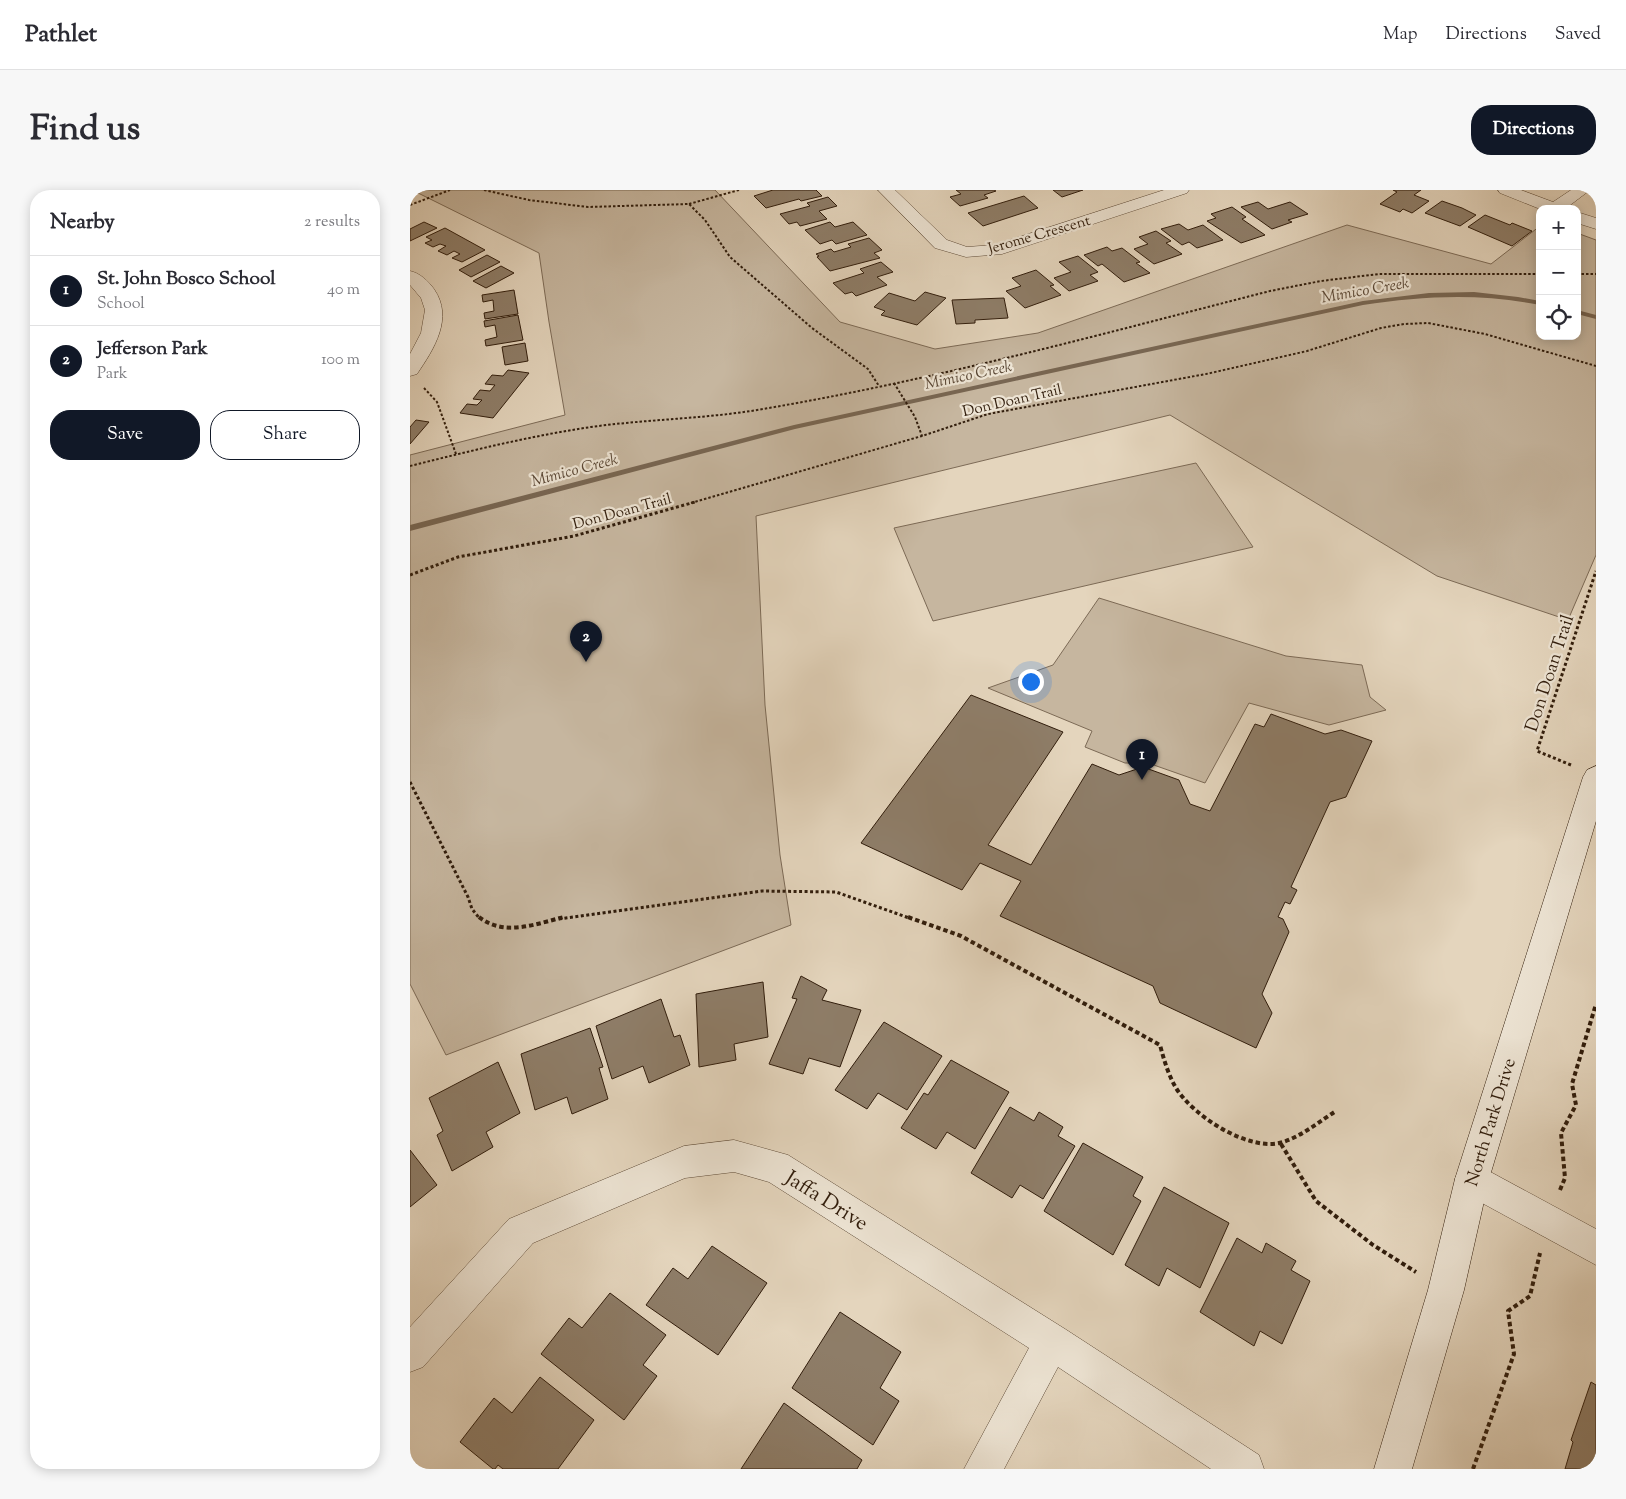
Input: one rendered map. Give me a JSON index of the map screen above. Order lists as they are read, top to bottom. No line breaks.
{"streets":{"street":["Jerome Crescent","North Park Drive","Jaffa Drive"],"path":["Don Doan Trail"]},"crossings":[["Don Doan Trail","North Park Drive"]],"water":["Mimico Creek"],"page":{"header":"Pathlet","nav":["Map","Directions","Saved"],"title":"Find us","buttons":["Directions",["Save","Share"]],"heading":["Nearby","2 results"],"map_buttons":["+","−"],"list":[{"mark":"1","name":"St. John Bosco School","note":"School","value":"40 m"},{"mark":"2","name":"Jefferson Park","note":"Park","value":"100 m"}],"pins":["2","1"]}}
